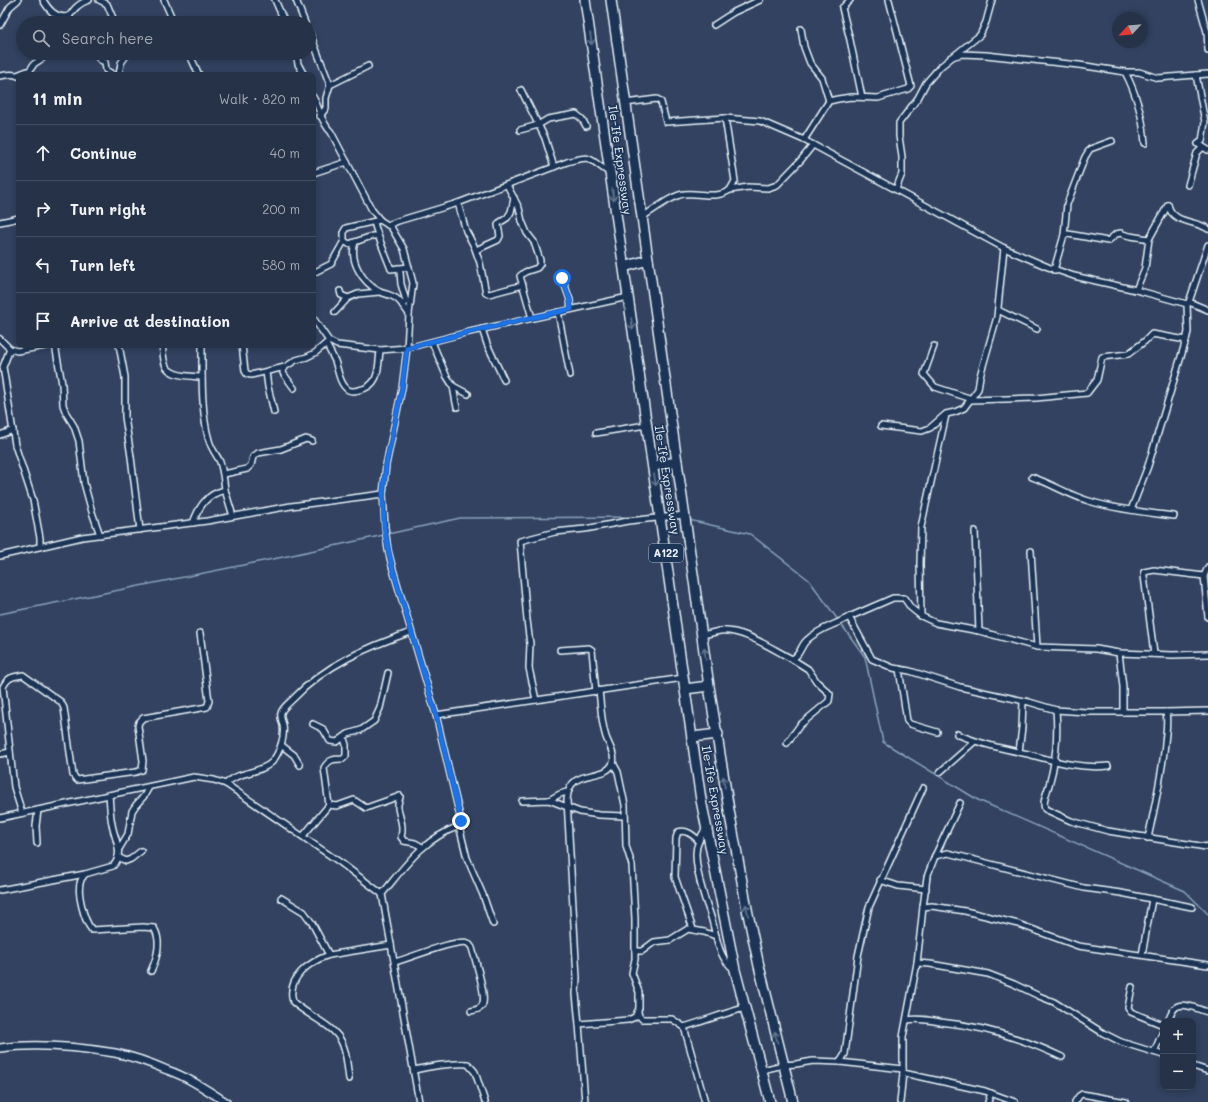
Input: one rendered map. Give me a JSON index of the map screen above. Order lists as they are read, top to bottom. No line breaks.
{"streets":{"highway":["Ile-Ife Expressway","A122"]},"north":"bottom left","page":{"search":"Search here","heading":["11 min","Walk · 820 m"],"list":[["Continue","40 m"],["Turn right","200 m"],["Turn left","580 m"],"Arrive at destination"],"map_buttons":["+","−"]}}
